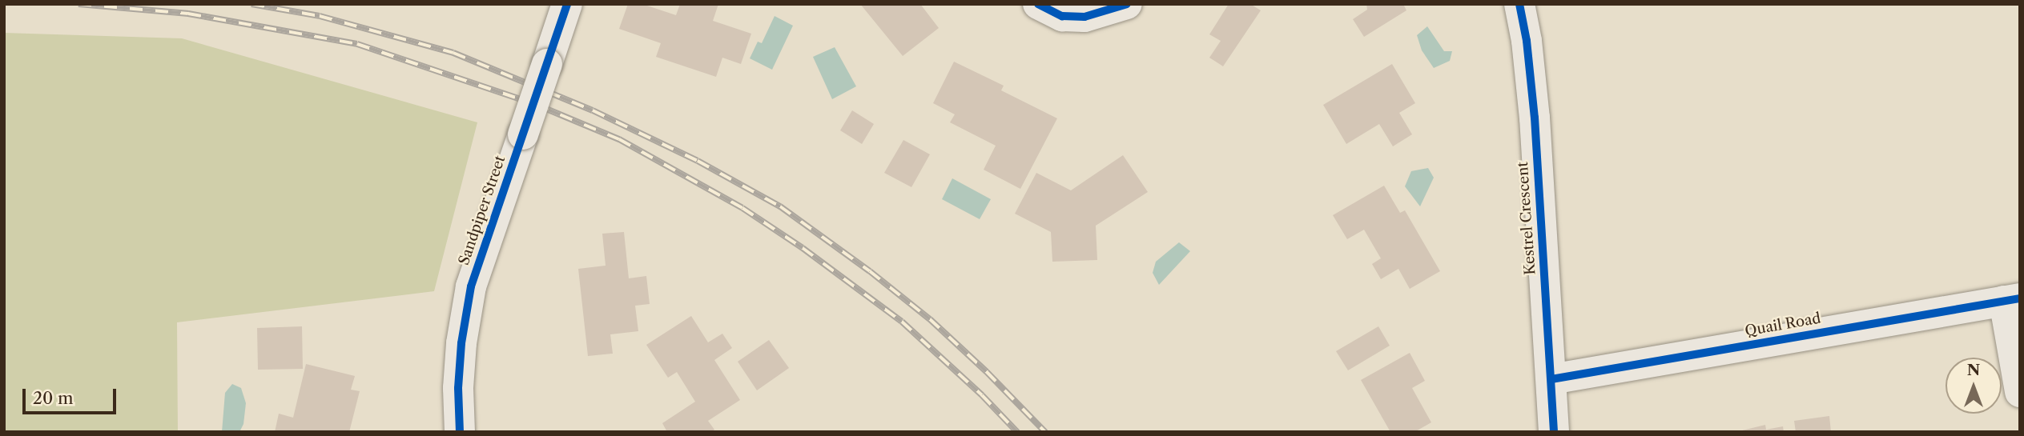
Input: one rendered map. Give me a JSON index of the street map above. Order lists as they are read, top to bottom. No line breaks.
{"streets":{"street":["Sandpiper Street","Kestrel Crescent","Quail Road"]},"crossings":[["Kestrel Crescent","Quail Road"]],"scale_bar":"20 m","north":"top"}
